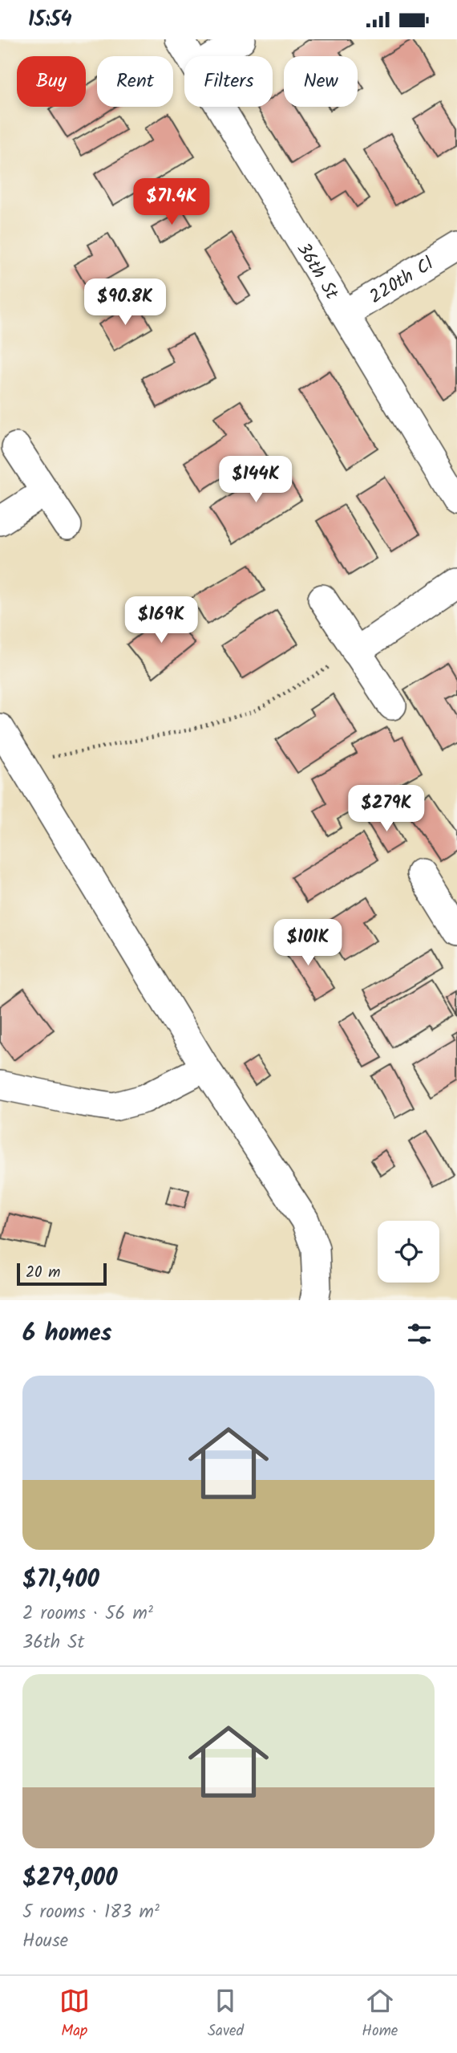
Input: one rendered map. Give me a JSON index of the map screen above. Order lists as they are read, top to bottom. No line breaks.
{"streets":{"street":["36th St","220th Cl"]},"crossings":[["36th St","220th Cl"]],"scale_bar":"20 m","page":{"status":"15:54","chip":["Buy","Rent","Filters","New"],"price":["$71.4K","$90.8K","$144K","$169K","$279K","$101K"],"scale":"20 m","heading":"6 homes","list":[{"name":"$71,400","note":"2 rooms · 56 m² · 36th St"},{"name":"$279,000","note":"5 rooms · 183 m² · House"}],"tabs":["Map","Saved","Home"]}}
